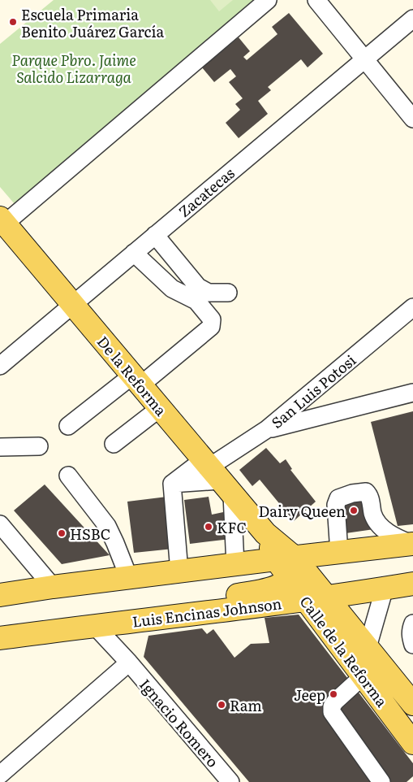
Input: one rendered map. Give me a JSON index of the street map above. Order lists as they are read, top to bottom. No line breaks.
{"streets":{"main road":["De la Reforma","Luis Encinas Johnson","Calle de la Reforma"],"street":["Zacatecas","San Luis Potosi","Ignacio Romero"]},"crossings":[["Zacatecas","De la Reforma"],["De la Reforma","San Luis Potosi"],["De la Reforma","Calle de la Reforma"],["Luis Encinas Johnson","Calle de la Reforma"],["Luis Encinas Johnson","Ignacio Romero"]],"parks":["Parque Pbro. Jaime Salcido Lizarraga"],"places":["Escuela Primaria Benito Juárez García","Dairy Queen","KFC","HSBC","Jeep","Ram"]}
